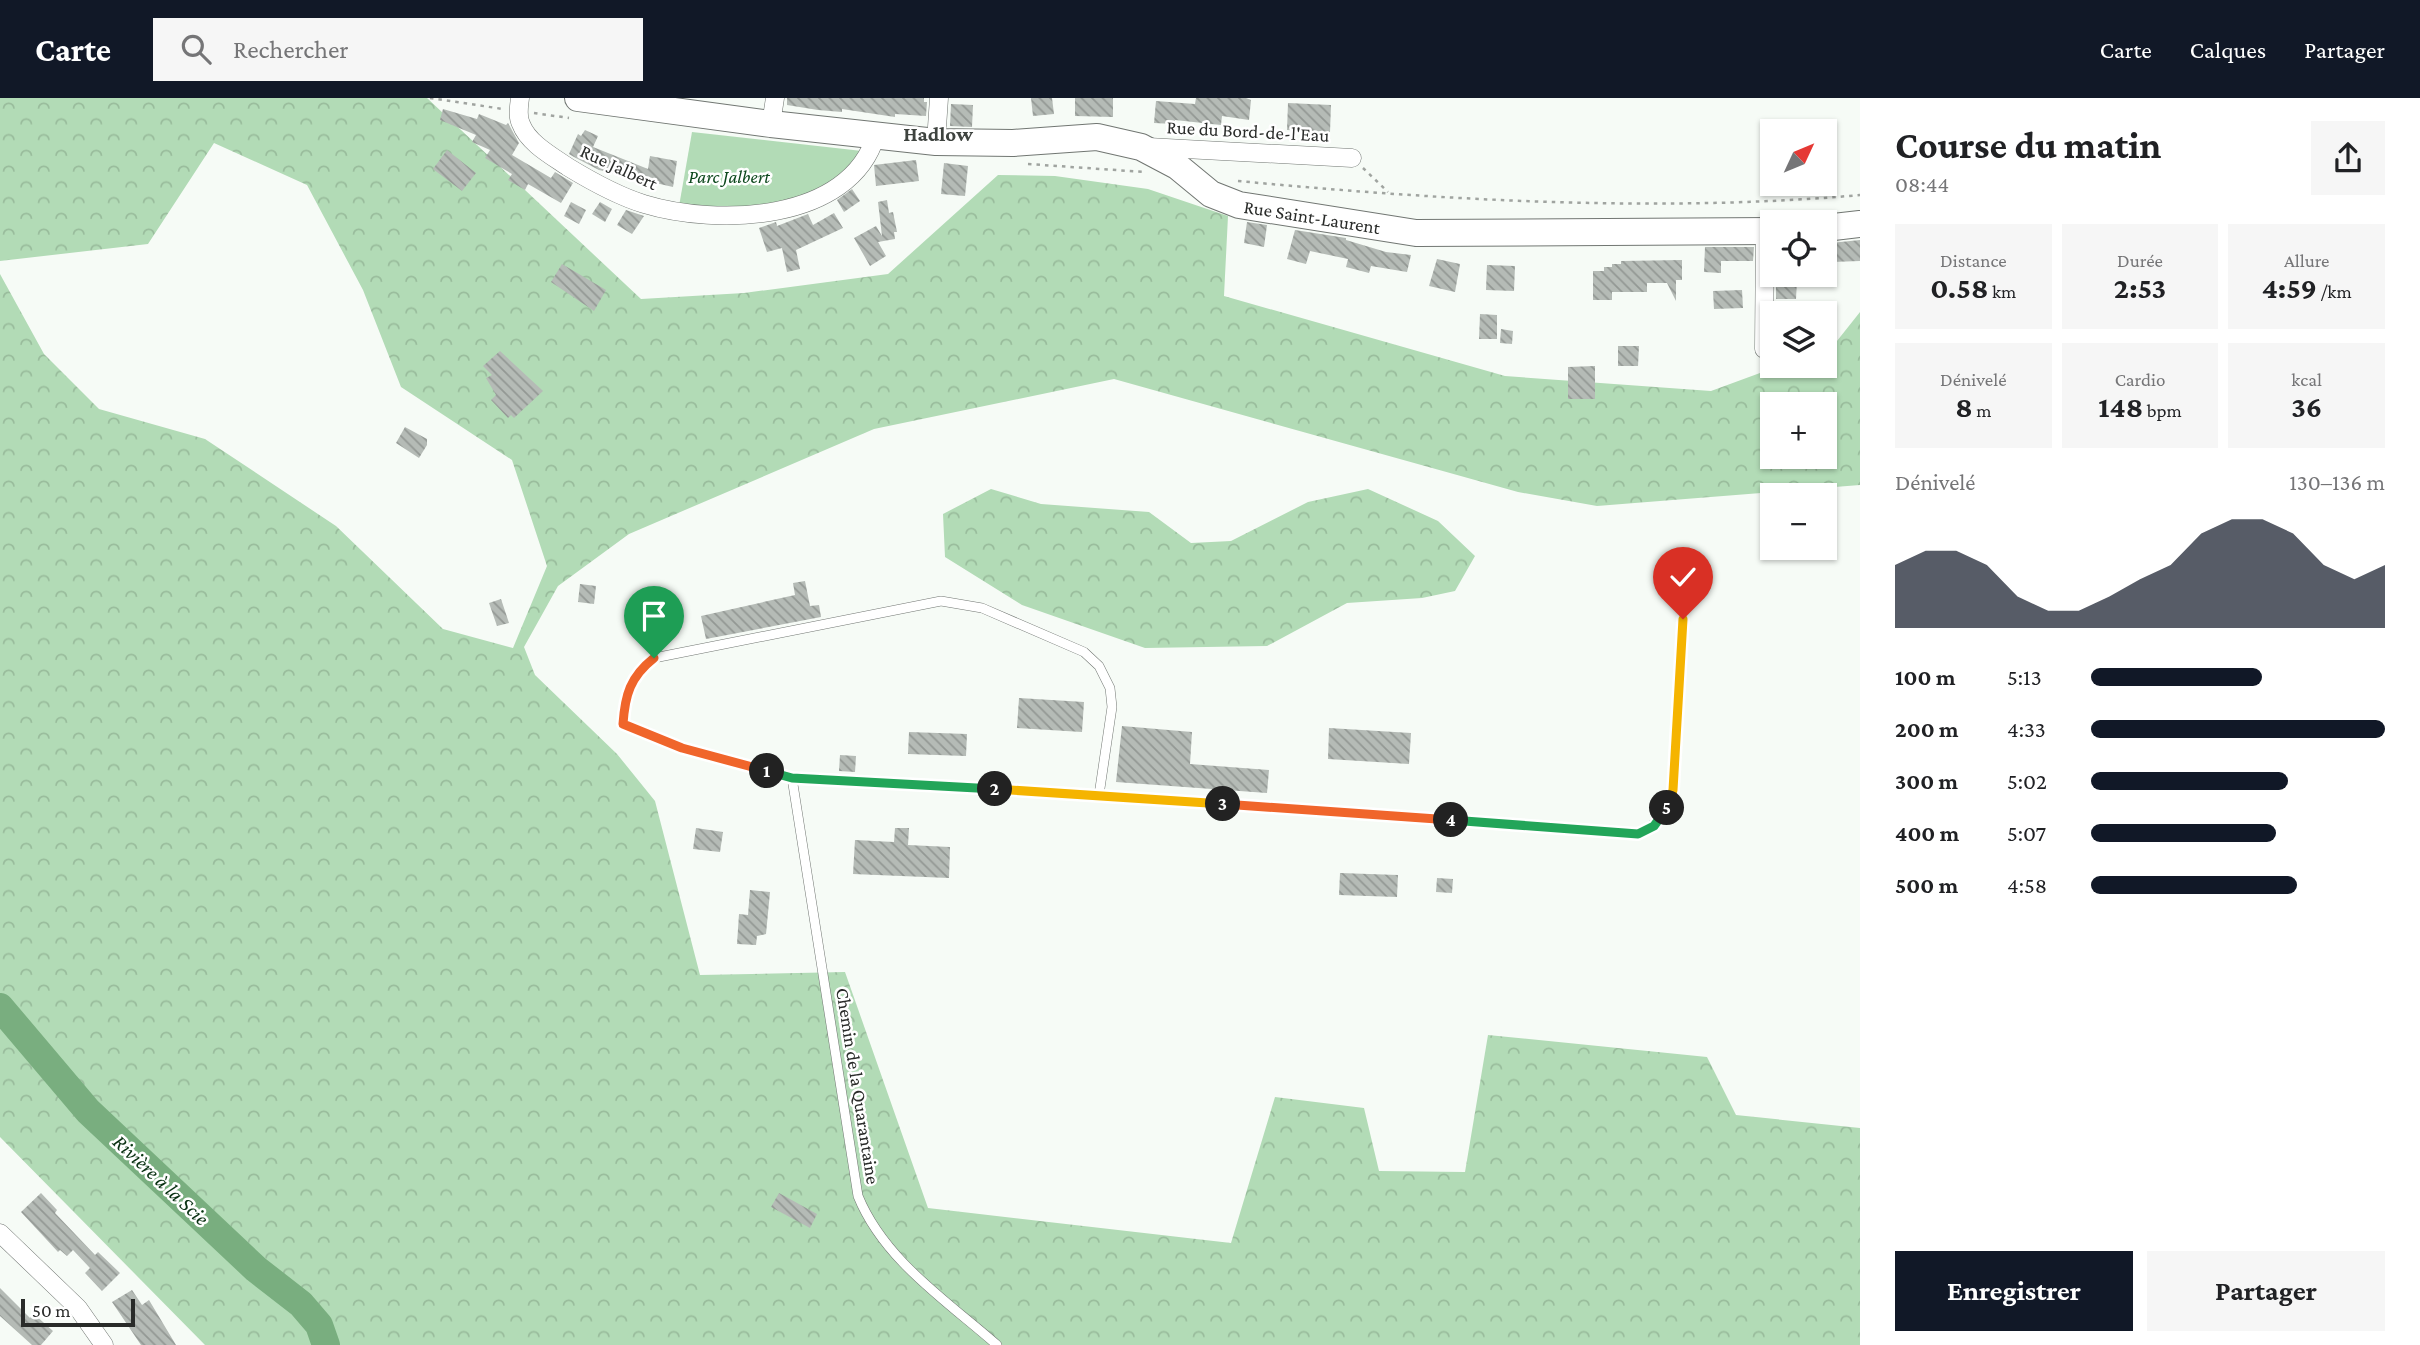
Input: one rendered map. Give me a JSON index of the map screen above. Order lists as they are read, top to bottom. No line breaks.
{"streets":{"street":["Rue du Bord-de-l'Eau","Rue Jalbert","Rue Saint-Laurent"],"lane":["Chemin de la Quarantaine"]},"crossings":[["Rue du Bord-de-l'Eau","Rue Saint-Laurent"],["Rue Jalbert","Rue Saint-Laurent"]],"districts":["Hadlow"],"water":["Rivière à la Scie"],"parks":["Parc Jalbert"],"scale_bar":"50 m","north":"top right","page":{"header":"Carte","search":"Rechercher","nav":["Carte","Calques","Partager"],"heading":["Course du matin","08:44"],"map_buttons":["+","−"],"stats":[["Distance","0.58 km"],["Durée","2:53"],["Allure","4:59 /km"],["Dénivelé","8 m"],["Cardio","148 bpm"],["kcal","36"]],"chart":["Dénivelé","130–136 m"],"list":[{"name":"100 m","note":"5:13"},{"name":"200 m","note":"4:33"},{"name":"300 m","note":"5:02"},{"name":"400 m","note":"5:07"},{"name":"500 m","note":"4:58"}],"pins":["1","2","3","5","4"],"buttons":["Enregistrer","Partager"],"scale":"50 m"}}
